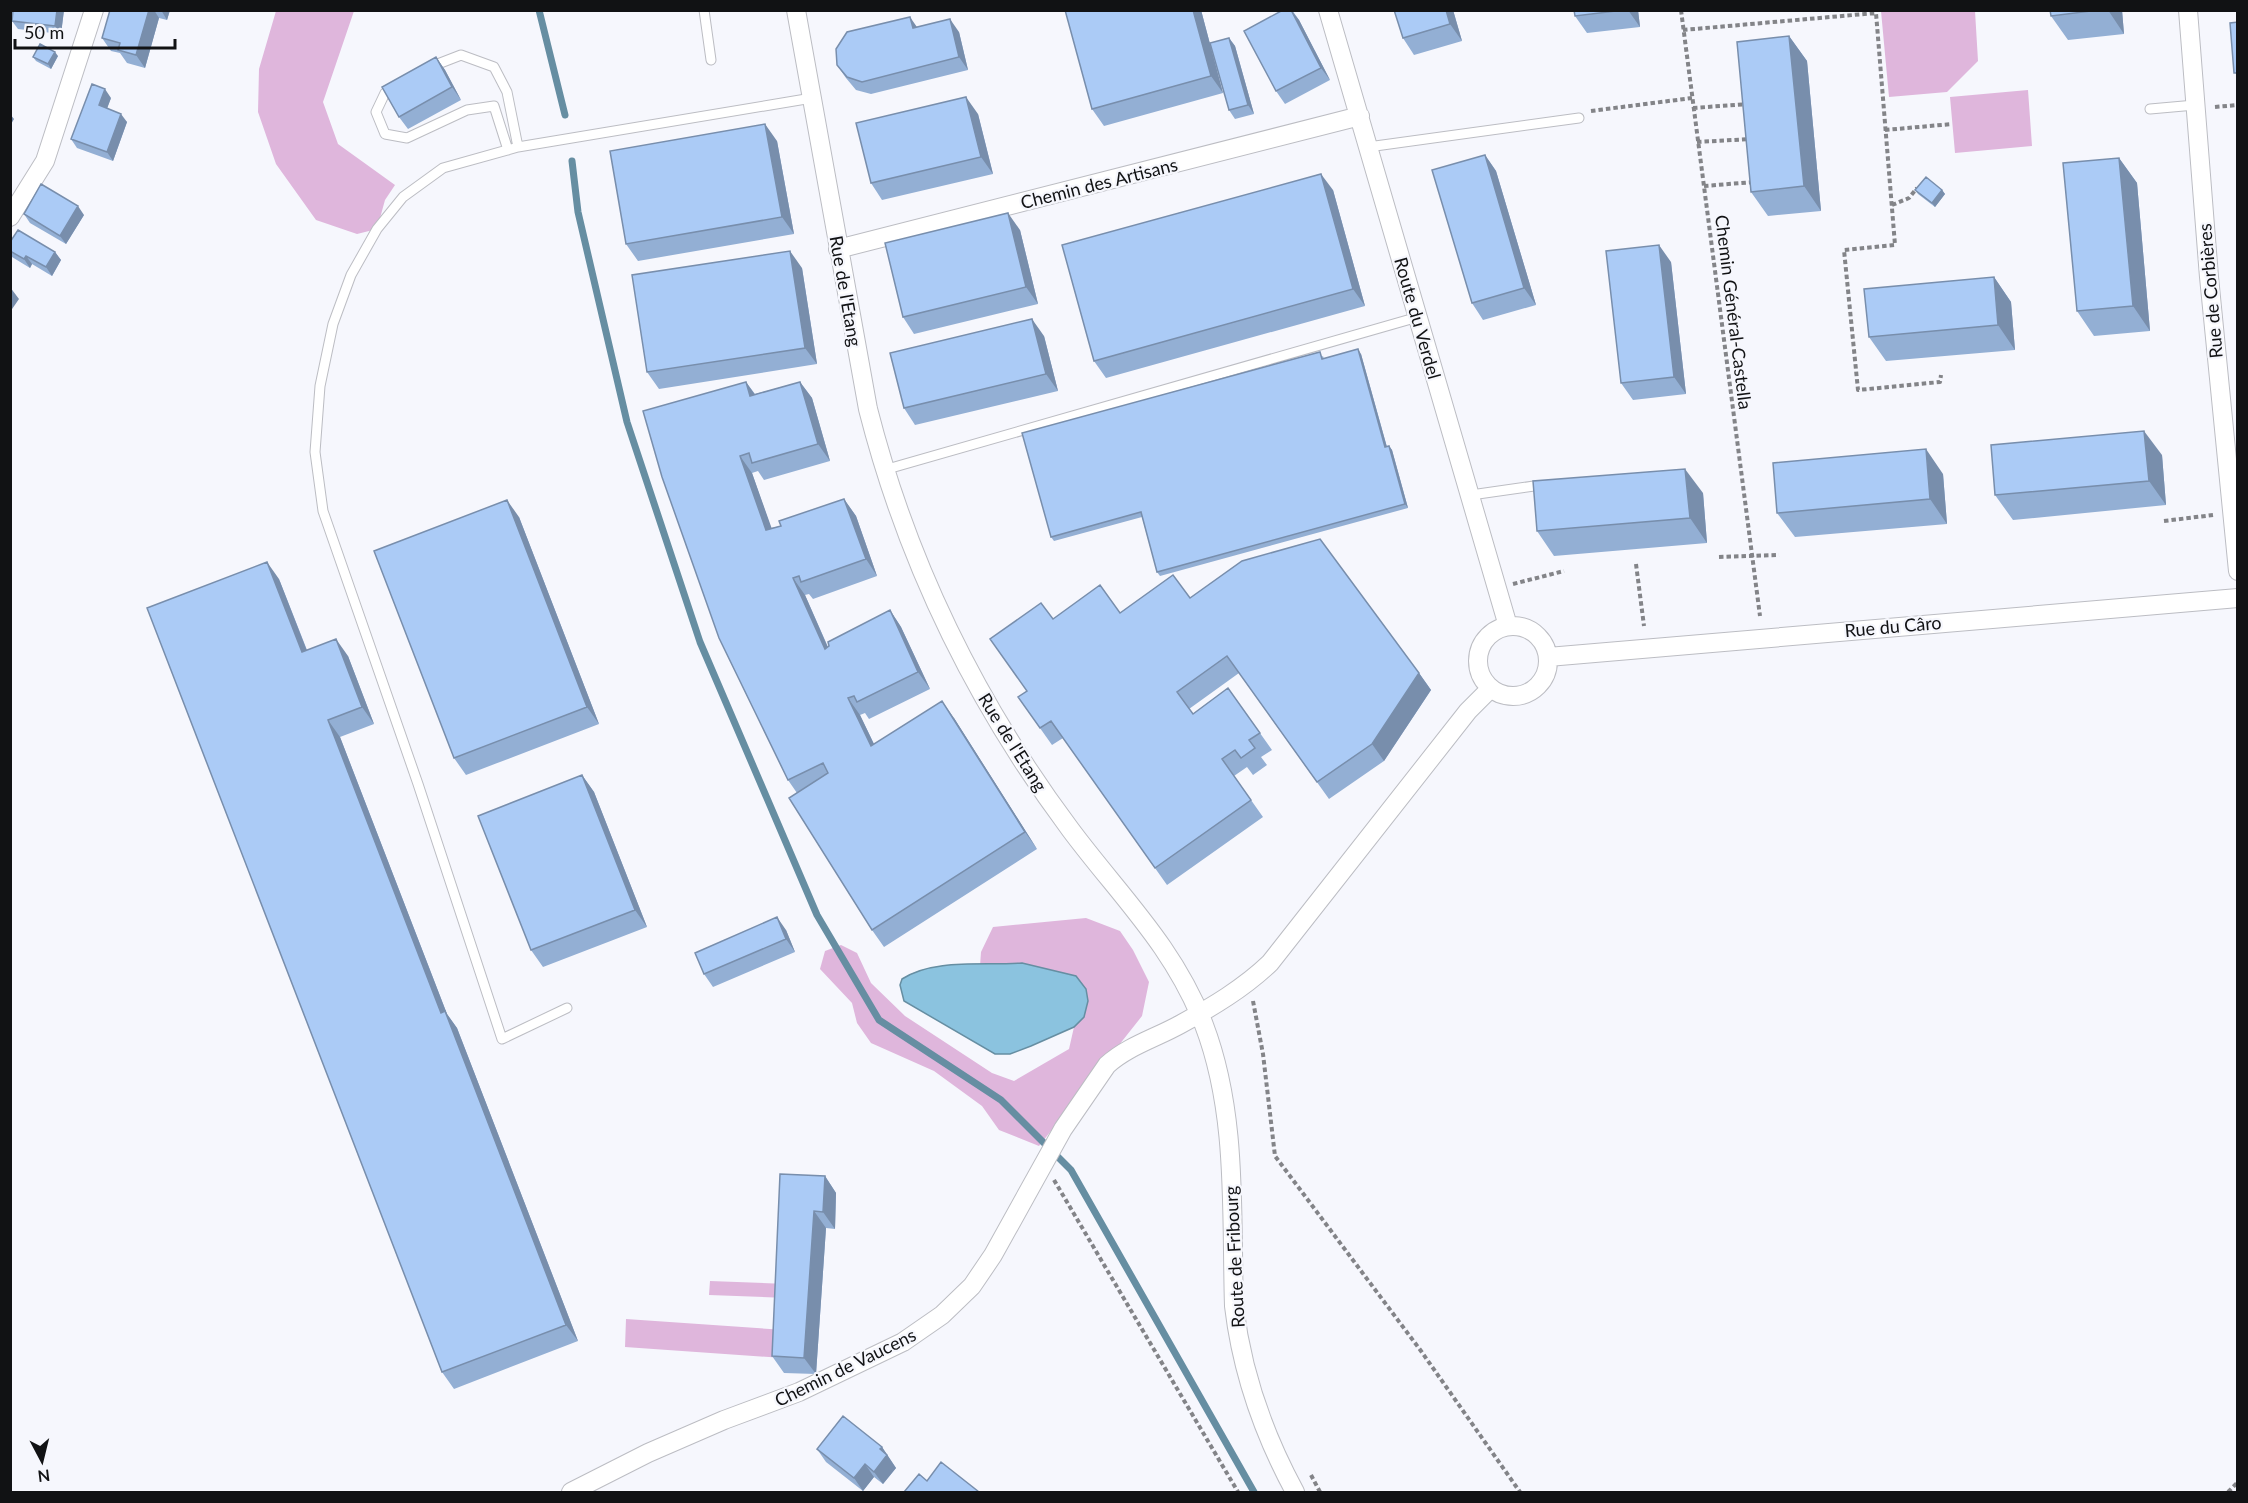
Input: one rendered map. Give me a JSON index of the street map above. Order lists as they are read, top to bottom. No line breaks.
{"streets":{"street":["Chemin des Artisans","Rue de l'Etang","Rue de Corbières","Route du Verdel","Rue du Câro","Route de Fribourg","Chemin de Vaucens"],"path":["Chemin Général-Castella"]},"crossings":[["Chemin des Artisans","Rue de l'Etang"],["Chemin des Artisans","Route du Verdel"],["Rue de l'Etang","Route de Fribourg"],["Rue de l'Etang","Chemin de Vaucens"],["Route du Verdel","Rue du Câro"],["Route de Fribourg","Chemin de Vaucens"]],"scale_bar":"50 m","north":"bottom"}
